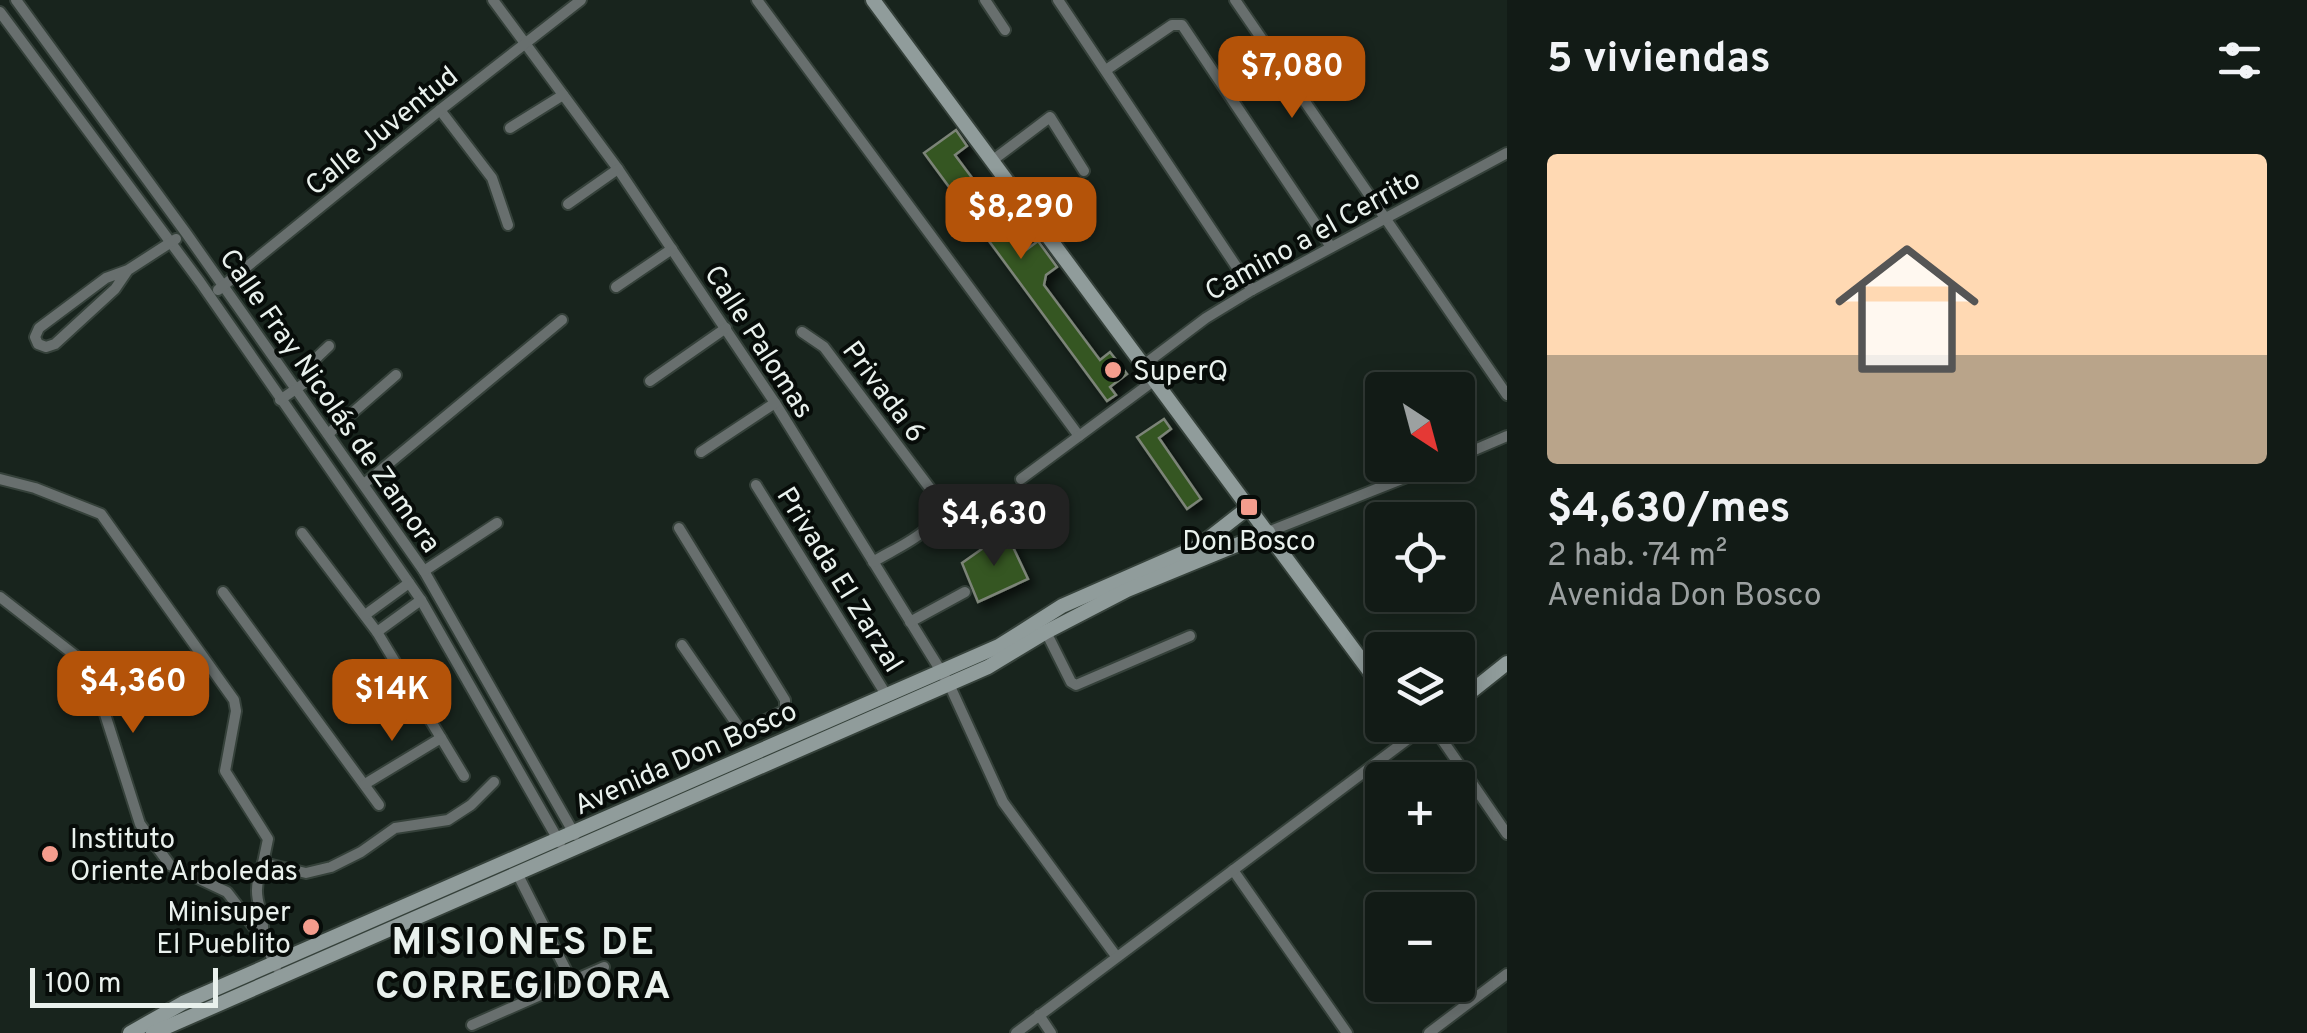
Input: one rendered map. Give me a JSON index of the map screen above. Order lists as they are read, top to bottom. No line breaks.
{"streets":{"street":["Calle Juventud","Camino a el Cerrito","Calle Palomas","Privada 6","Calle Fray Nicolás de Zamora","Privada El Zarzal","Avenida Don Bosco"]},"crossings":[["Calle Juventud","Calle Palomas"],["Calle Juventud","Calle Fray Nicolás de Zamora"],["Calle Palomas","Privada 6"],["Calle Palomas","Avenida Don Bosco"],["Calle Fray Nicolás de Zamora","Avenida Don Bosco"],["Privada El Zarzal","Avenida Don Bosco"]],"districts":["MISIONES DE CORREGIDORA"],"places":{"other":["SuperQ","Instituto Oriente Arboledas","Minisuper El Pueblito"],"transit":["Don Bosco"]},"scale_bar":"100 m","north":"bottom right","page":{"heading":"5 viviendas","price":["$7,080","$8,290","$4,630","$4,360","$14K"],"list":[{"name":"$4,630/mes","note":"2 hab. · 74 m² · Avenida Don Bosco"}],"map_buttons":["+","−"],"scale":"100 m"}}
